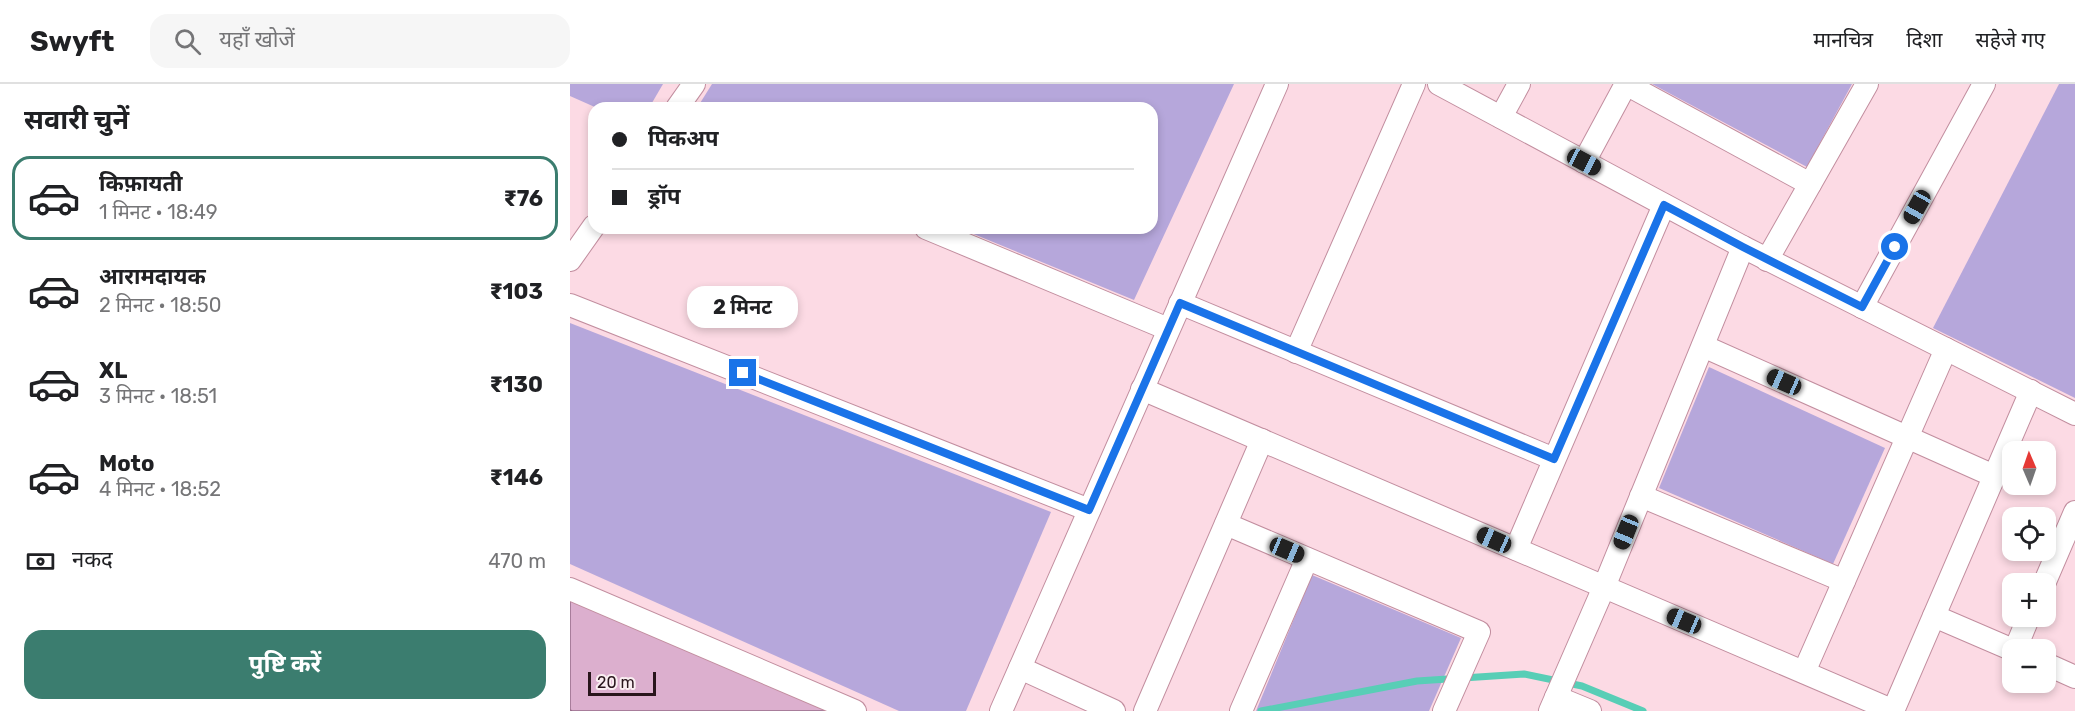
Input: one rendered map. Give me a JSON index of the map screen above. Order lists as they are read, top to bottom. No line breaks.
{"scale_bar":"20 m","north":"top","page":{"header":"Swyft","search":"यहाँ खोजें","nav":["मानचित्र","दिशा","सहेजे गए"],"heading":"सवारी चुनें","banner":["पिकअप","ड्रॉप"],"list":[{"name":"किफ़ायती","note":"1 मिनट · 18:49","value":"₹76"},{"name":"आरामदायक","note":"2 मिनट · 18:50","value":"₹103"},{"name":"XL","note":"3 मिनट · 18:51","value":"₹130"},{"name":"Moto","note":"4 मिनट · 18:52","value":"₹146"}],"bubble":"2 मिनट","map_buttons":["+","−"],"pay":["नकद","470 m"],"buttons":"पुष्टि करें","scale":"20 m"}}
